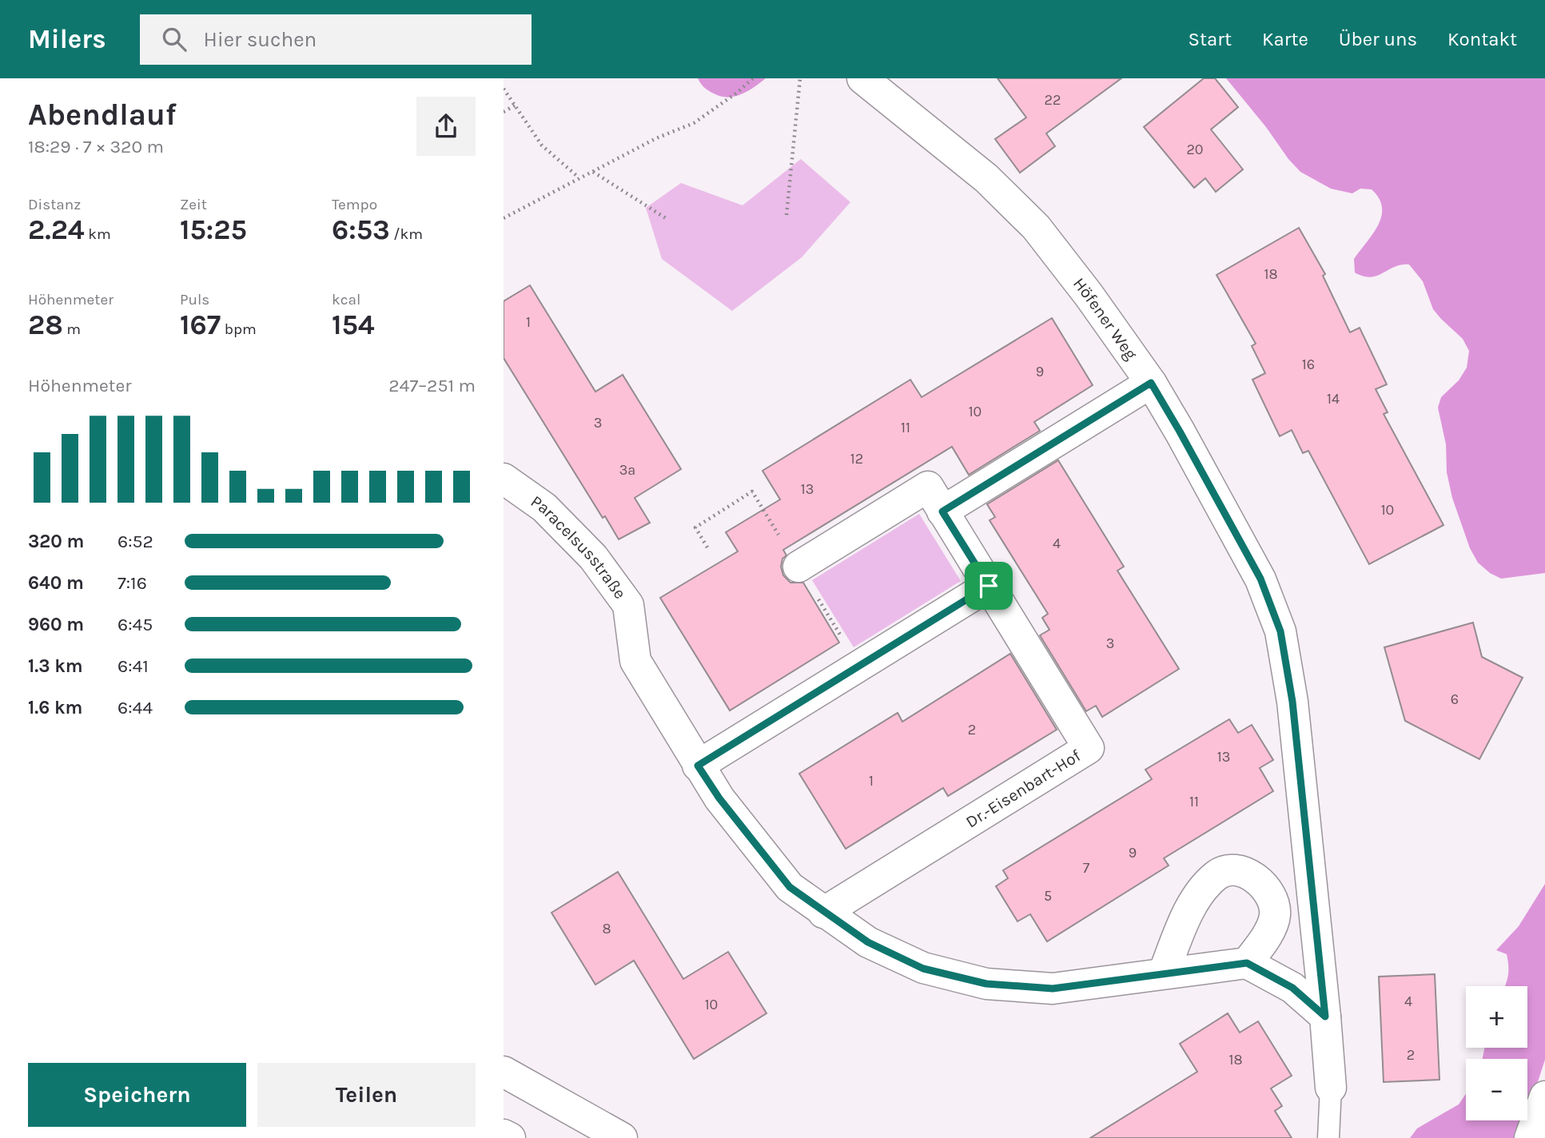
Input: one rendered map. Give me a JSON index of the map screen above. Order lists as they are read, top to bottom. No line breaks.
{"streets":{"street":["Höfener Weg","Paracelsusstraße","Dr.-Eisenbart-Hof"]},"crossings":[["Paracelsusstraße","Dr.-Eisenbart-Hof"]],"house_numbers":["22","20","18","1","16","9","14","10","3","11","12","3a","13","10","4","3","6","2","13","1","11","9","7","5","8","4","10","2","18"],"page":{"header":"Milers","search":"Hier suchen","nav":["Start","Karte","Über uns","Kontakt"],"heading":["Abendlauf","18:29 · 7 × 320 m"],"stats":[["Distanz","2.24 km"],["Zeit","15:25"],["Tempo","6:53 /km"],["Höhenmeter","28 m"],["Puls","167 bpm"],["kcal","154"]],"chart":["Höhenmeter","247–251 m"],"list":[{"name":"320 m","note":"6:52"},{"name":"640 m","note":"7:16"},{"name":"960 m","note":"6:45"},{"name":"1.3 km","note":"6:41"},{"name":"1.6 km","note":"6:44"}],"map_buttons":["+","−"],"buttons":["Speichern","Teilen"]}}
